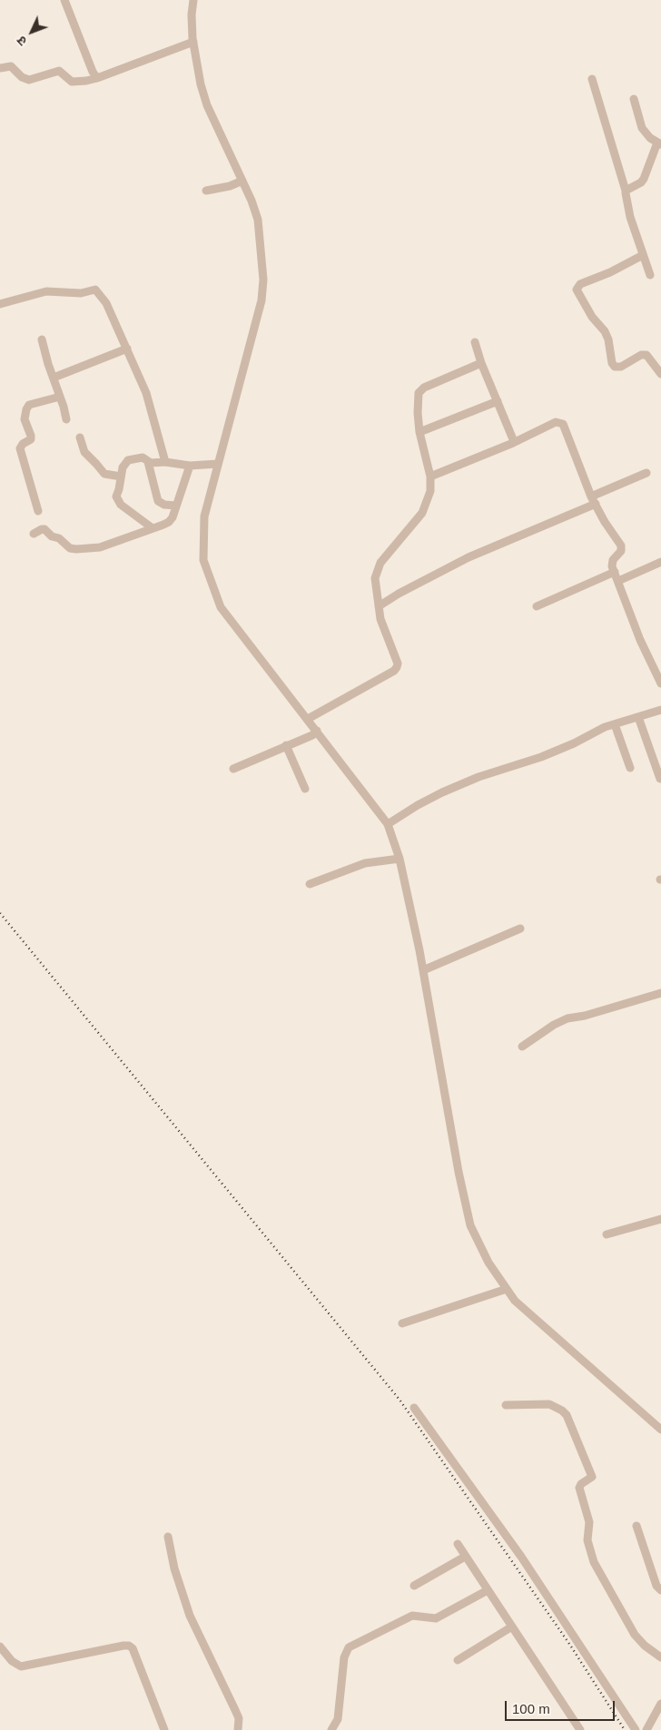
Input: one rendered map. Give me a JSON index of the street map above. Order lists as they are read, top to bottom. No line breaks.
{"scale_bar":"100 m","north":"bottom left"}
